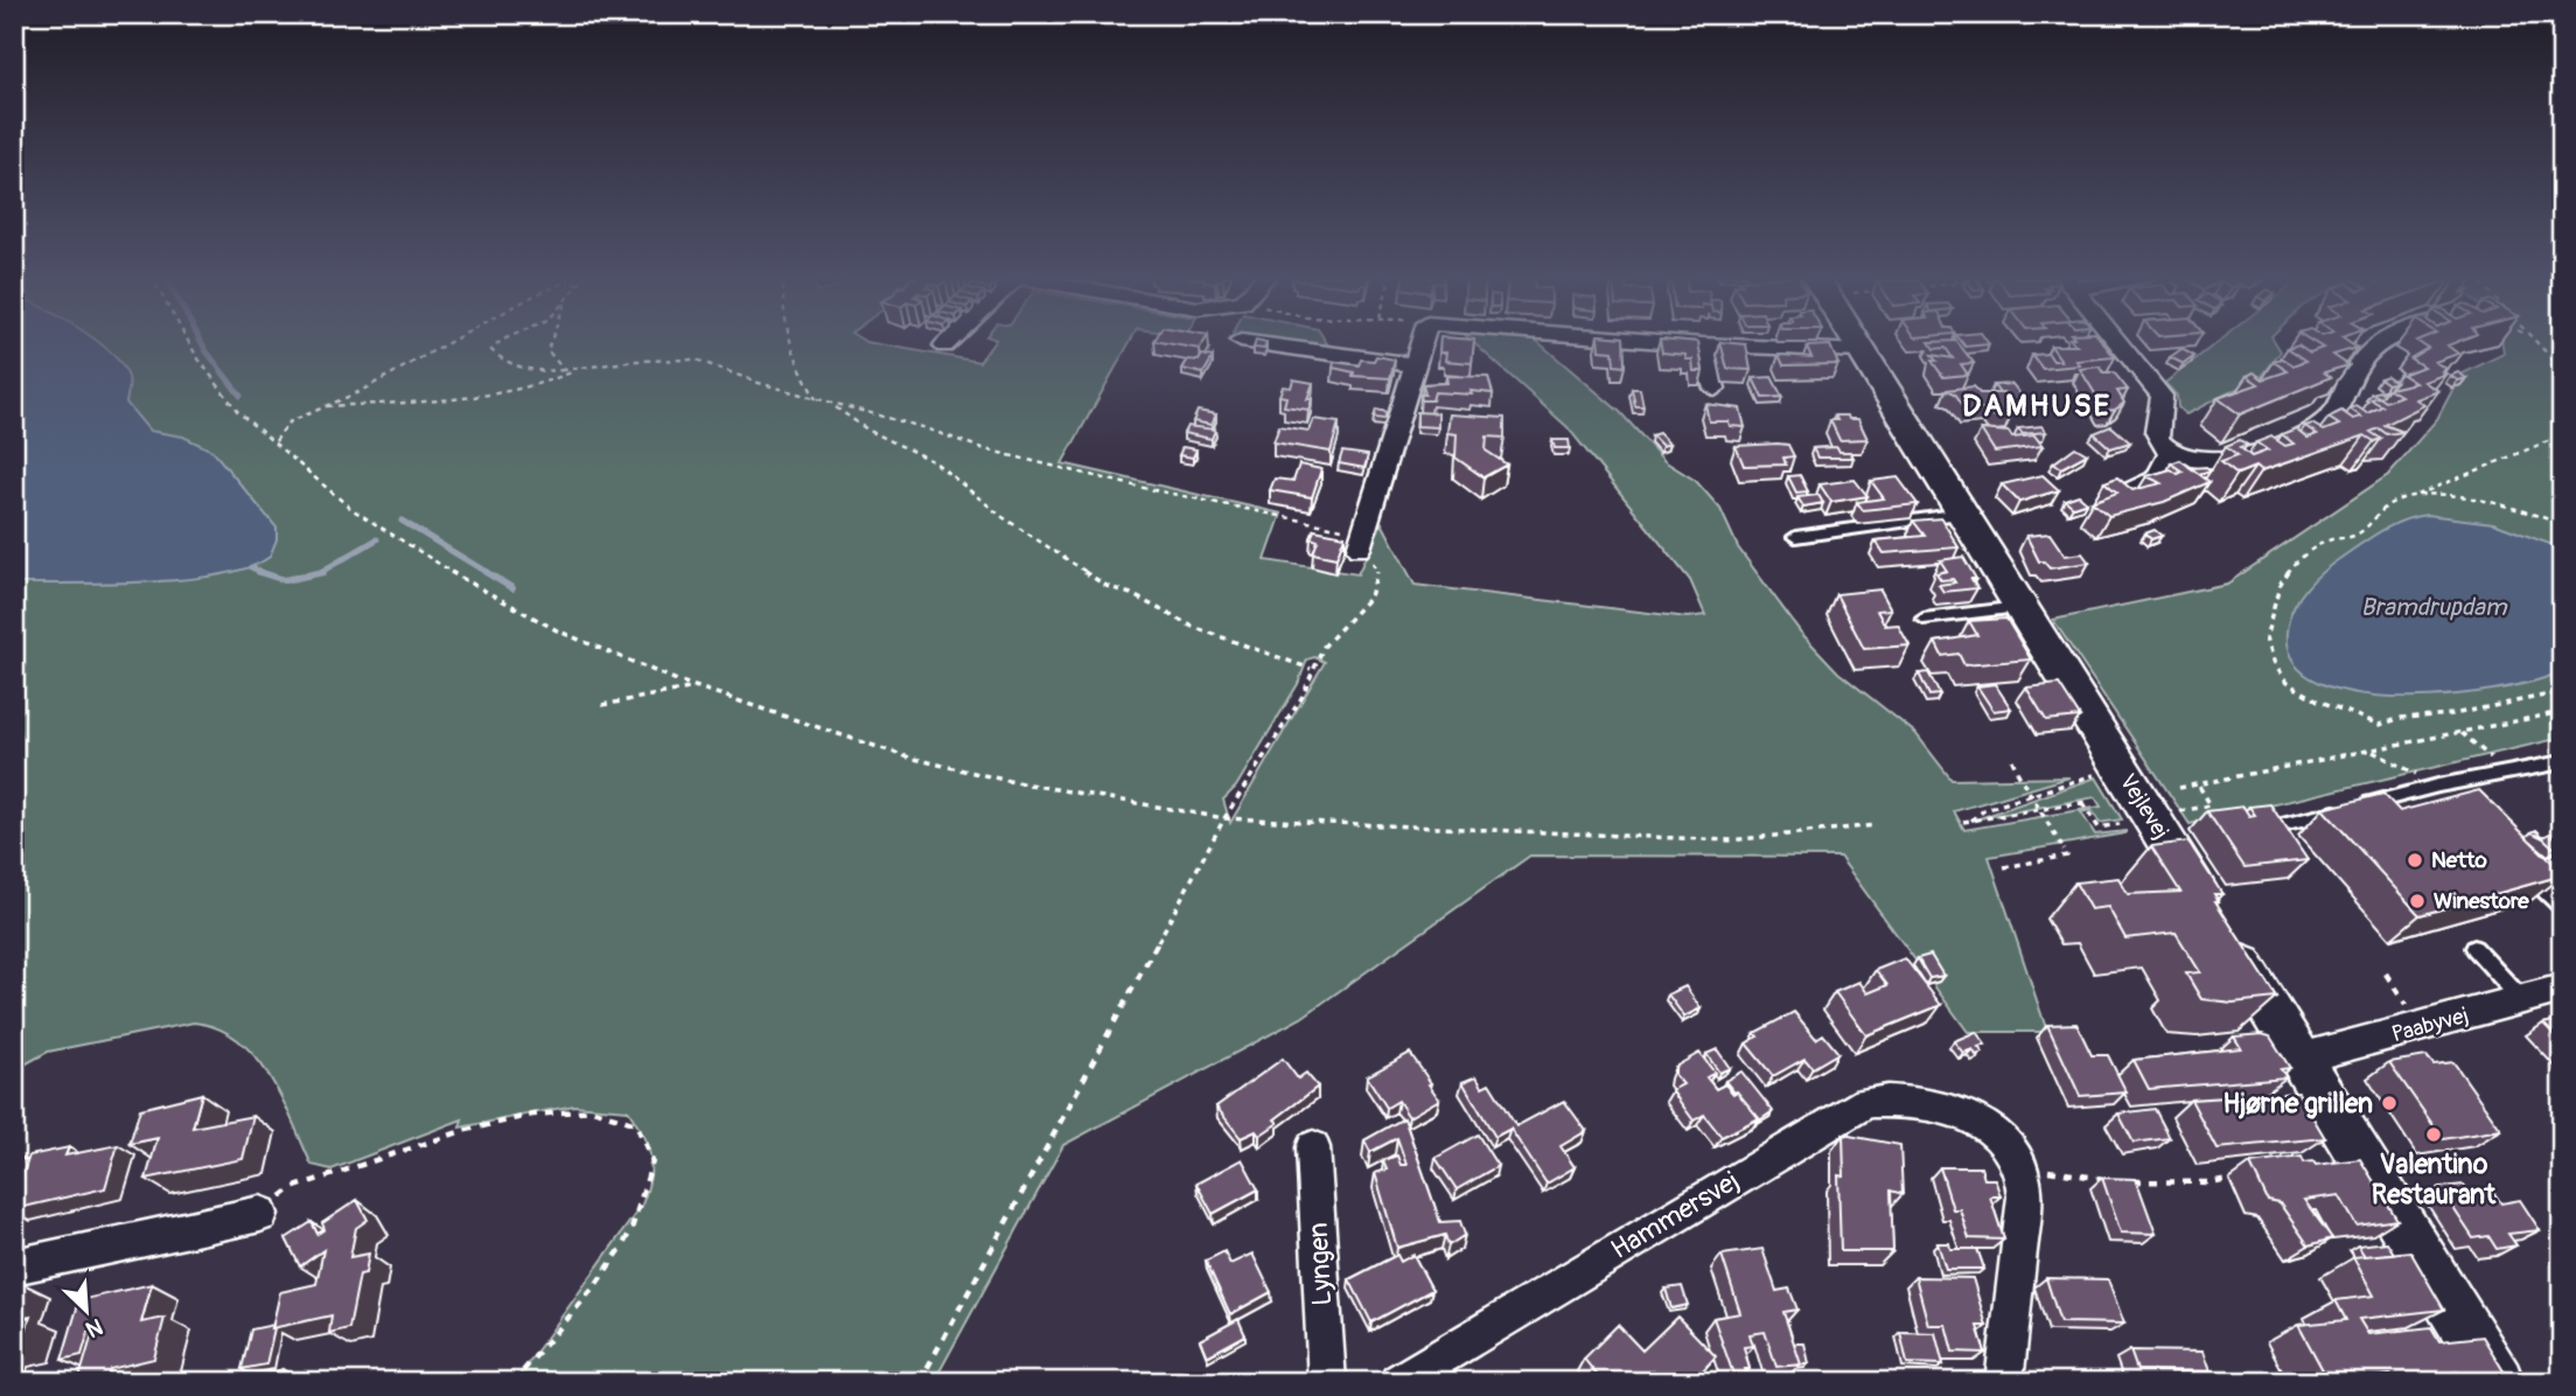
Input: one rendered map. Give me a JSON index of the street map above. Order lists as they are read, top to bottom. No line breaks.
{"streets":{"street":["Vejlevej","Paabyvej","Hammersvej","Lyngen"]},"crossings":[["Vejlevej","Paabyvej"]],"districts":["DAMHUSE"],"water":["Bramdrupdam"],"places":["Netto","Winestore","Hjørne grillen","Valentino Restaurant"],"north":"bottom right"}
